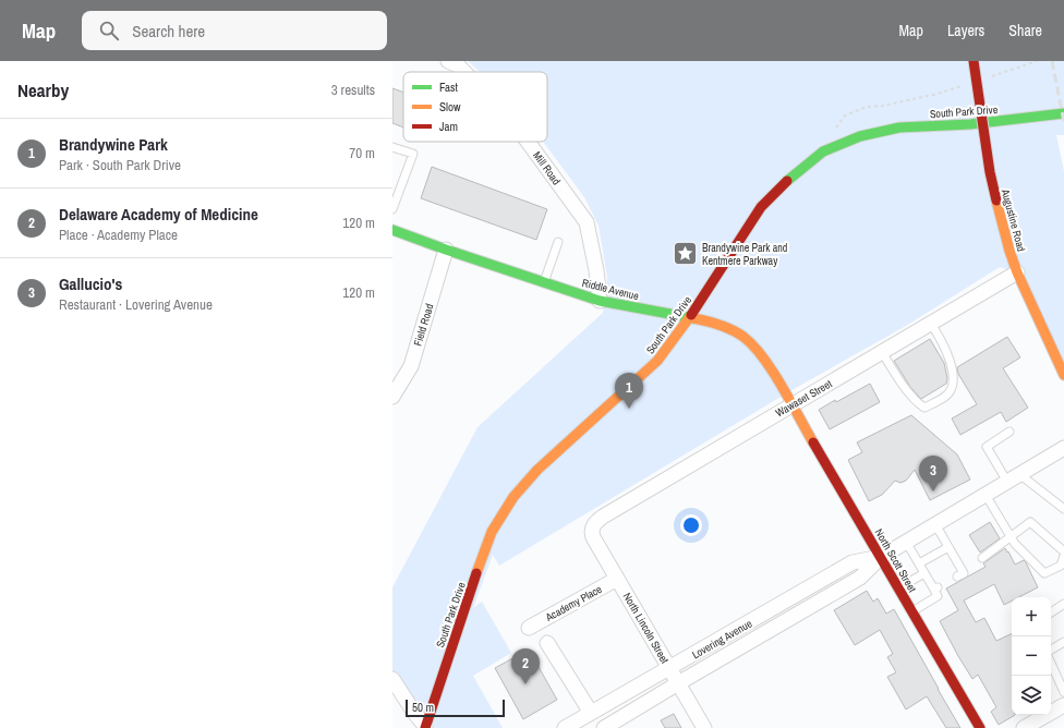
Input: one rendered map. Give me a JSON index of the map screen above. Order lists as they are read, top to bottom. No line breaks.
{"streets":{"street":["South Park Drive","Mill Road","Augustine Road","Riddle Avenue","Field Road","Wawaset Street","North Scott Street","Academy Place","North Lincoln Street","Lovering Avenue"]},"crossings":[["South Park Drive","Riddle Avenue"],["Mill Road","Riddle Avenue"],["Augustine Road","Wawaset Street"],["Riddle Avenue","Field Road"],["Riddle Avenue","Wawaset Street"],["Riddle Avenue","North Scott Street"],["Wawaset Street","North Scott Street"],["Wawaset Street","North Lincoln Street"],["North Scott Street","Lovering Avenue"],["Academy Place","North Lincoln Street"],["North Lincoln Street","Lovering Avenue"]],"places":{"place":["Brandywine Park and Kentmere Parkway"]},"legend":["Fast","Slow","Jam"],"scale_bar":"50 m","page":{"header":"Map","search":"Search here","nav":["Map","Layers","Share"],"heading":["Nearby","3 results"],"list":[{"mark":"1","name":"Brandywine Park","note":"Park · South Park Drive","value":"70 m"},{"mark":"2","name":"Delaware Academy of Medicine","note":"Place · Academy Place","value":"120 m"},{"mark":"3","name":"Gallucio's","note":"Restaurant · Lovering Avenue","value":"120 m"}],"pins":["1","3","2"],"map_buttons":["+","−"],"scale":"50 m"}}
